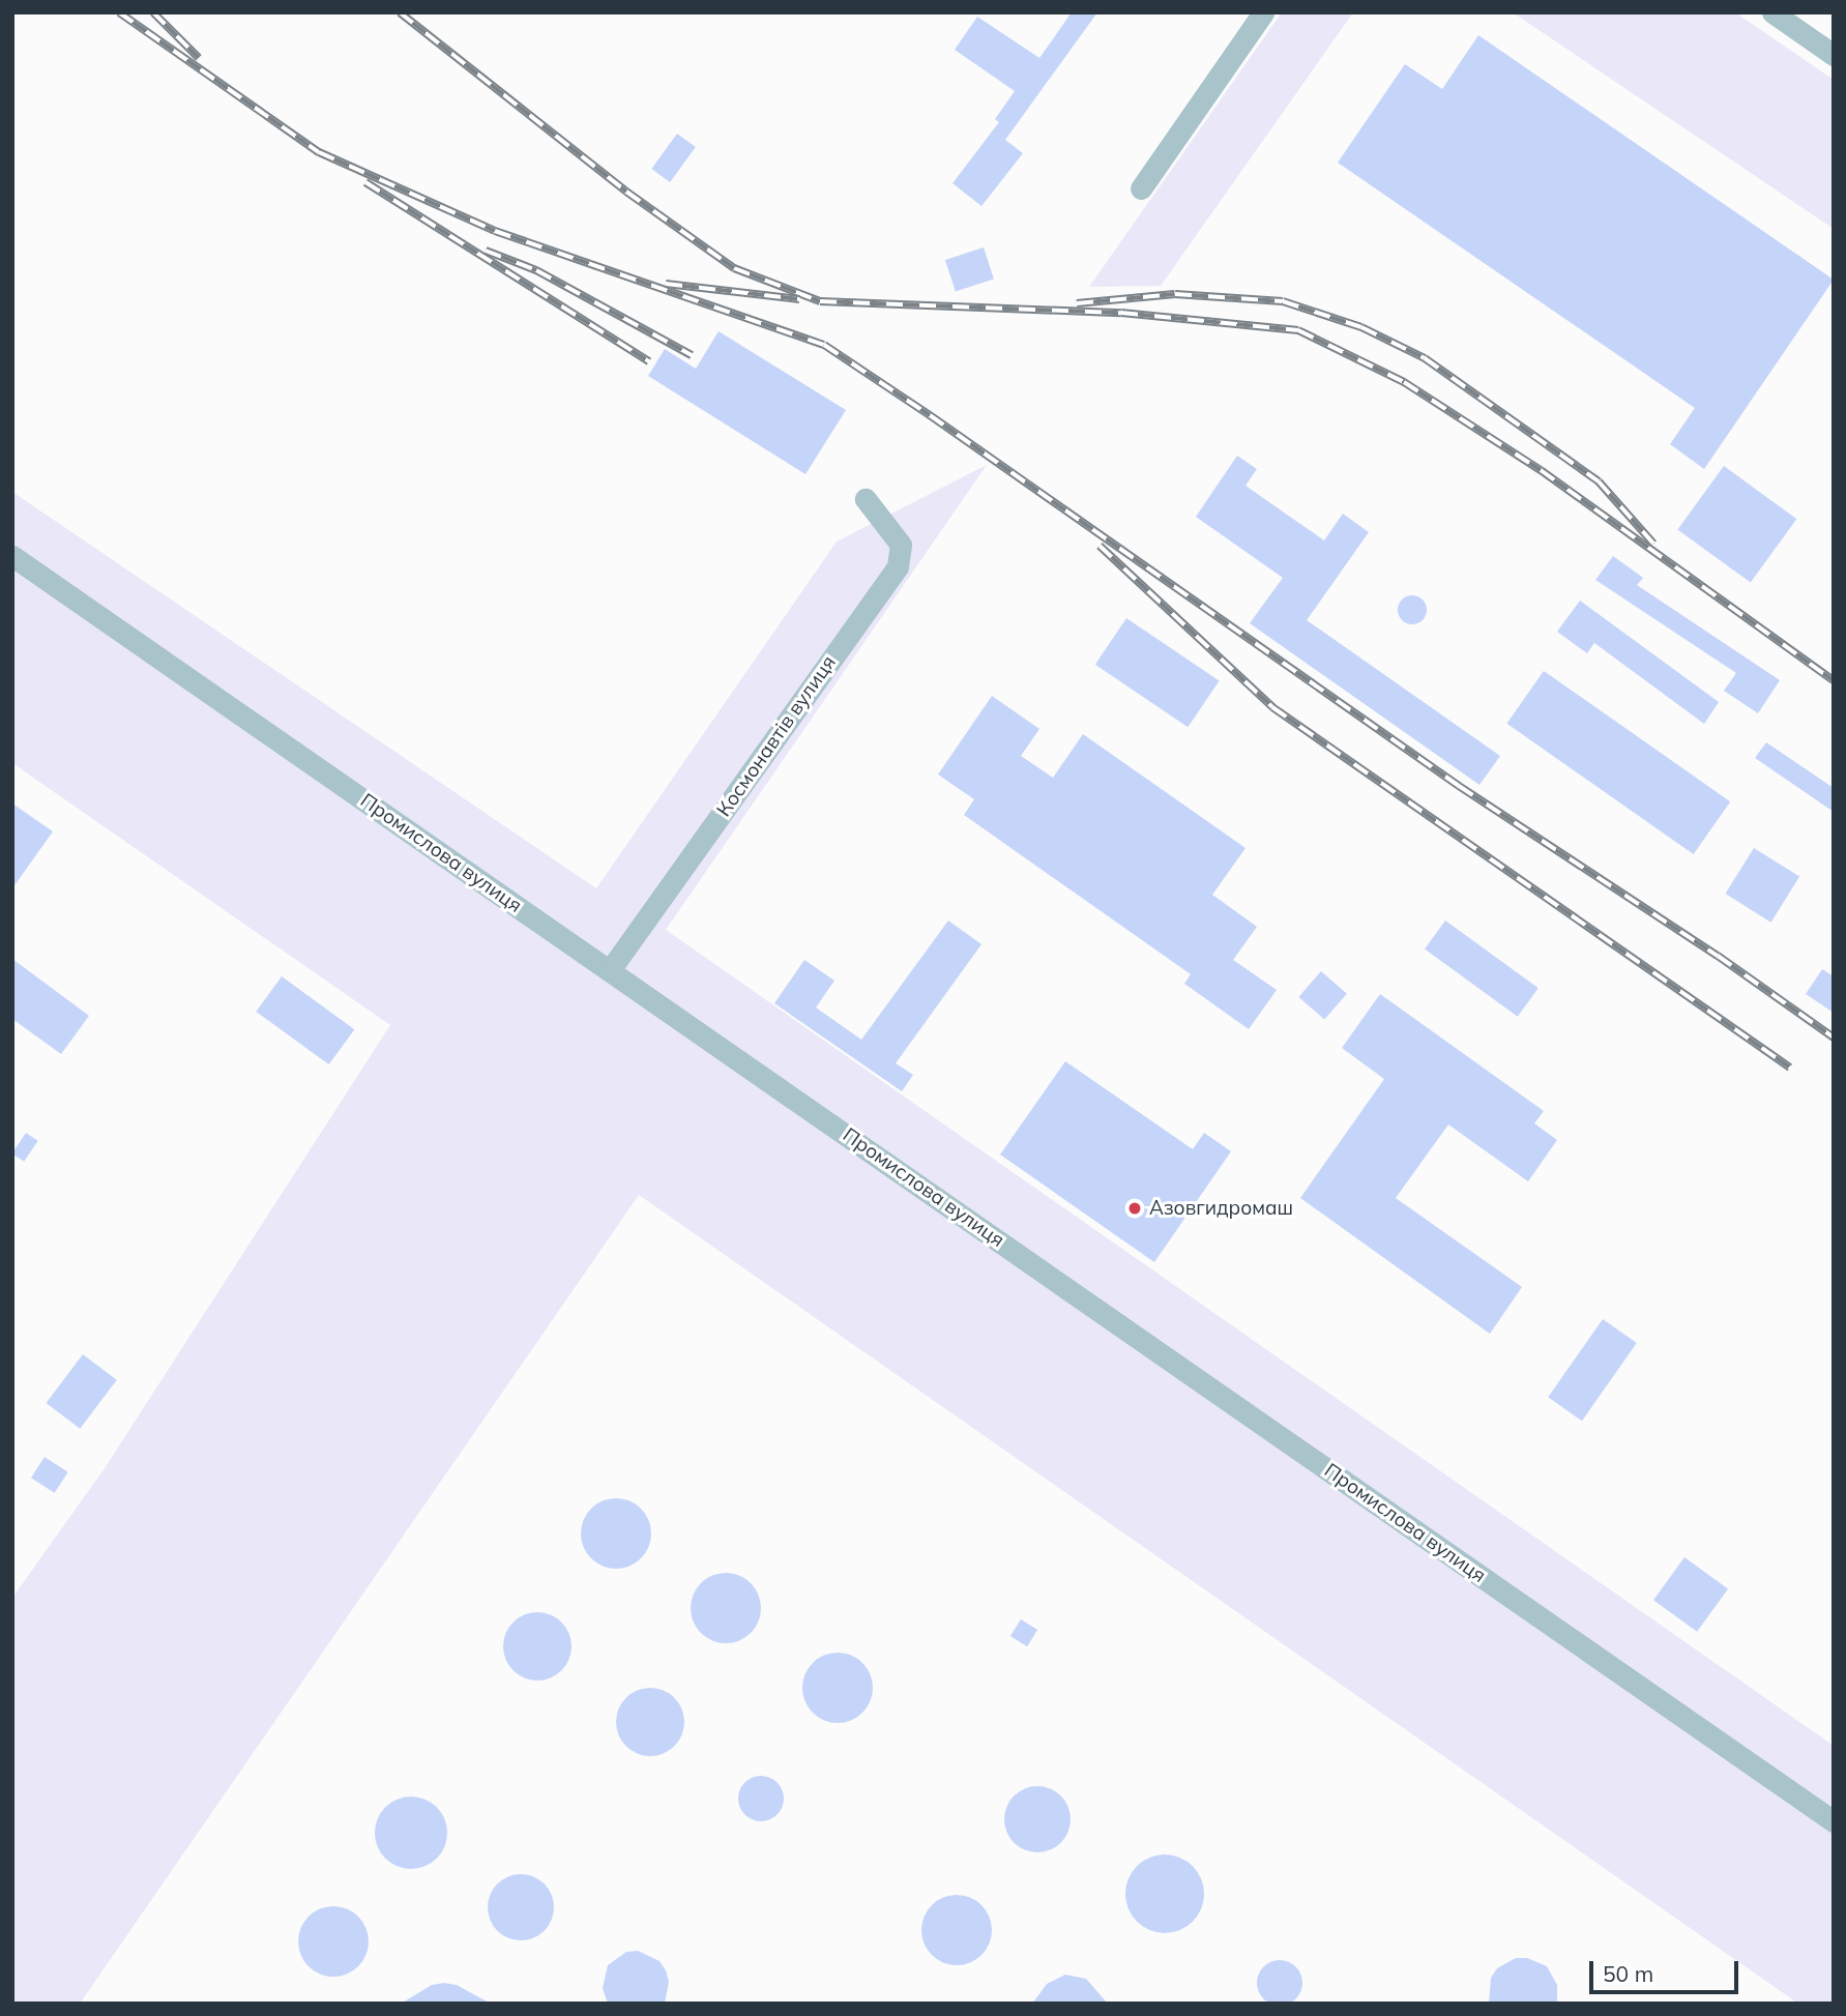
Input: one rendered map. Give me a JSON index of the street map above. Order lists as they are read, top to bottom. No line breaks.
{"streets":{"street":["Космонавтів вулиця","Промислова вулиця"]},"crossings":[["Космонавтів вулиця","Промислова вулиця"]],"places":["Азовгидромаш"],"scale_bar":"50 m"}
